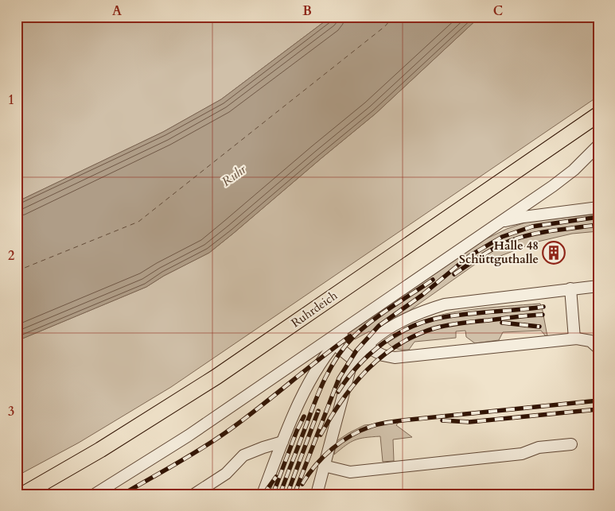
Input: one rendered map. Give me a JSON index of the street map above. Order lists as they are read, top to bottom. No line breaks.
{"streets":{"main road":["Ruhrdeich"]},"water":["Ruhr"],"places":{"building":["Halle 48 Schüttguthalle"]},"grid":{"columns":["A","B","C"],"rows":["1","2","3"]}}
